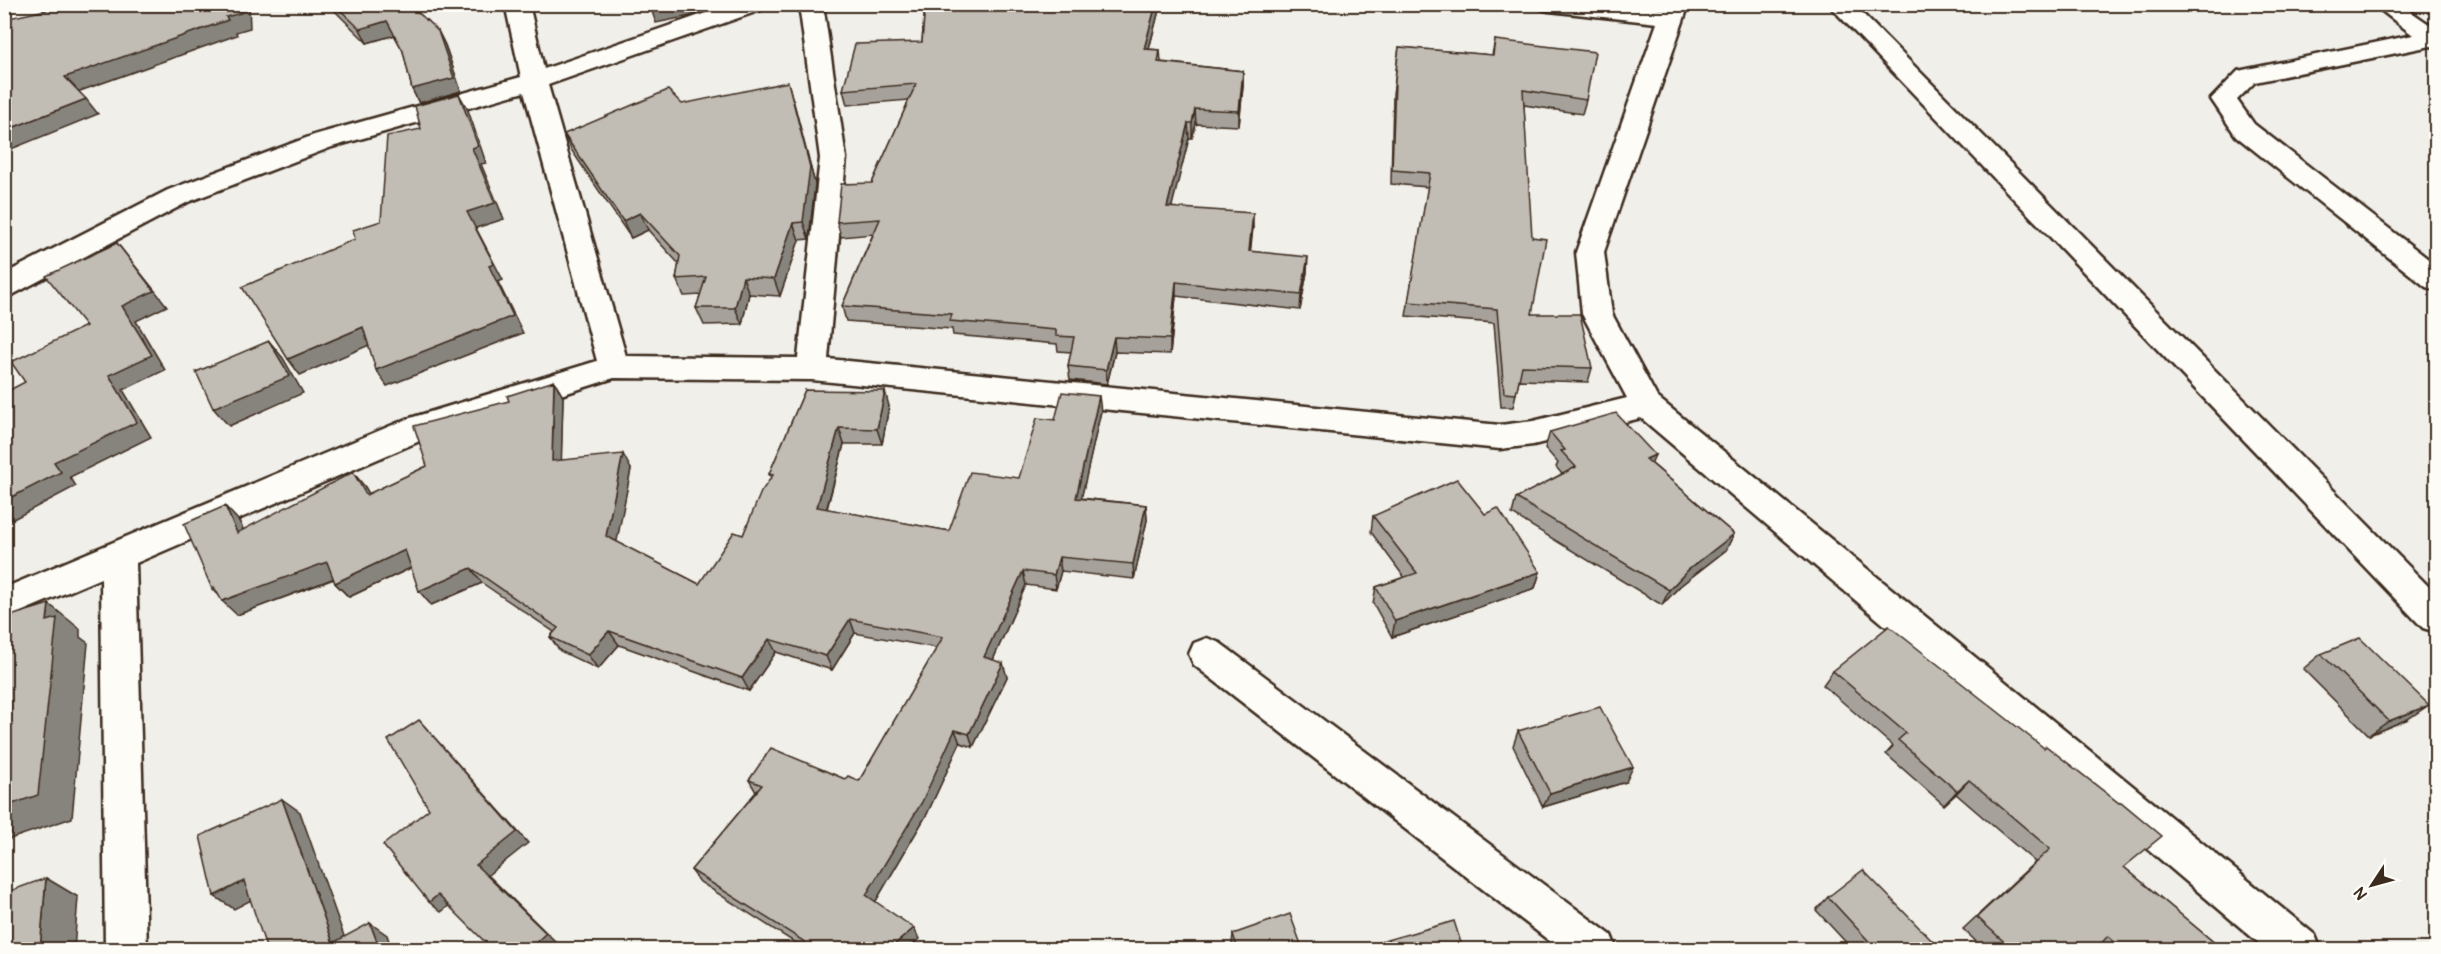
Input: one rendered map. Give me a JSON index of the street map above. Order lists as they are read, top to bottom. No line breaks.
{"north":"bottom left"}
